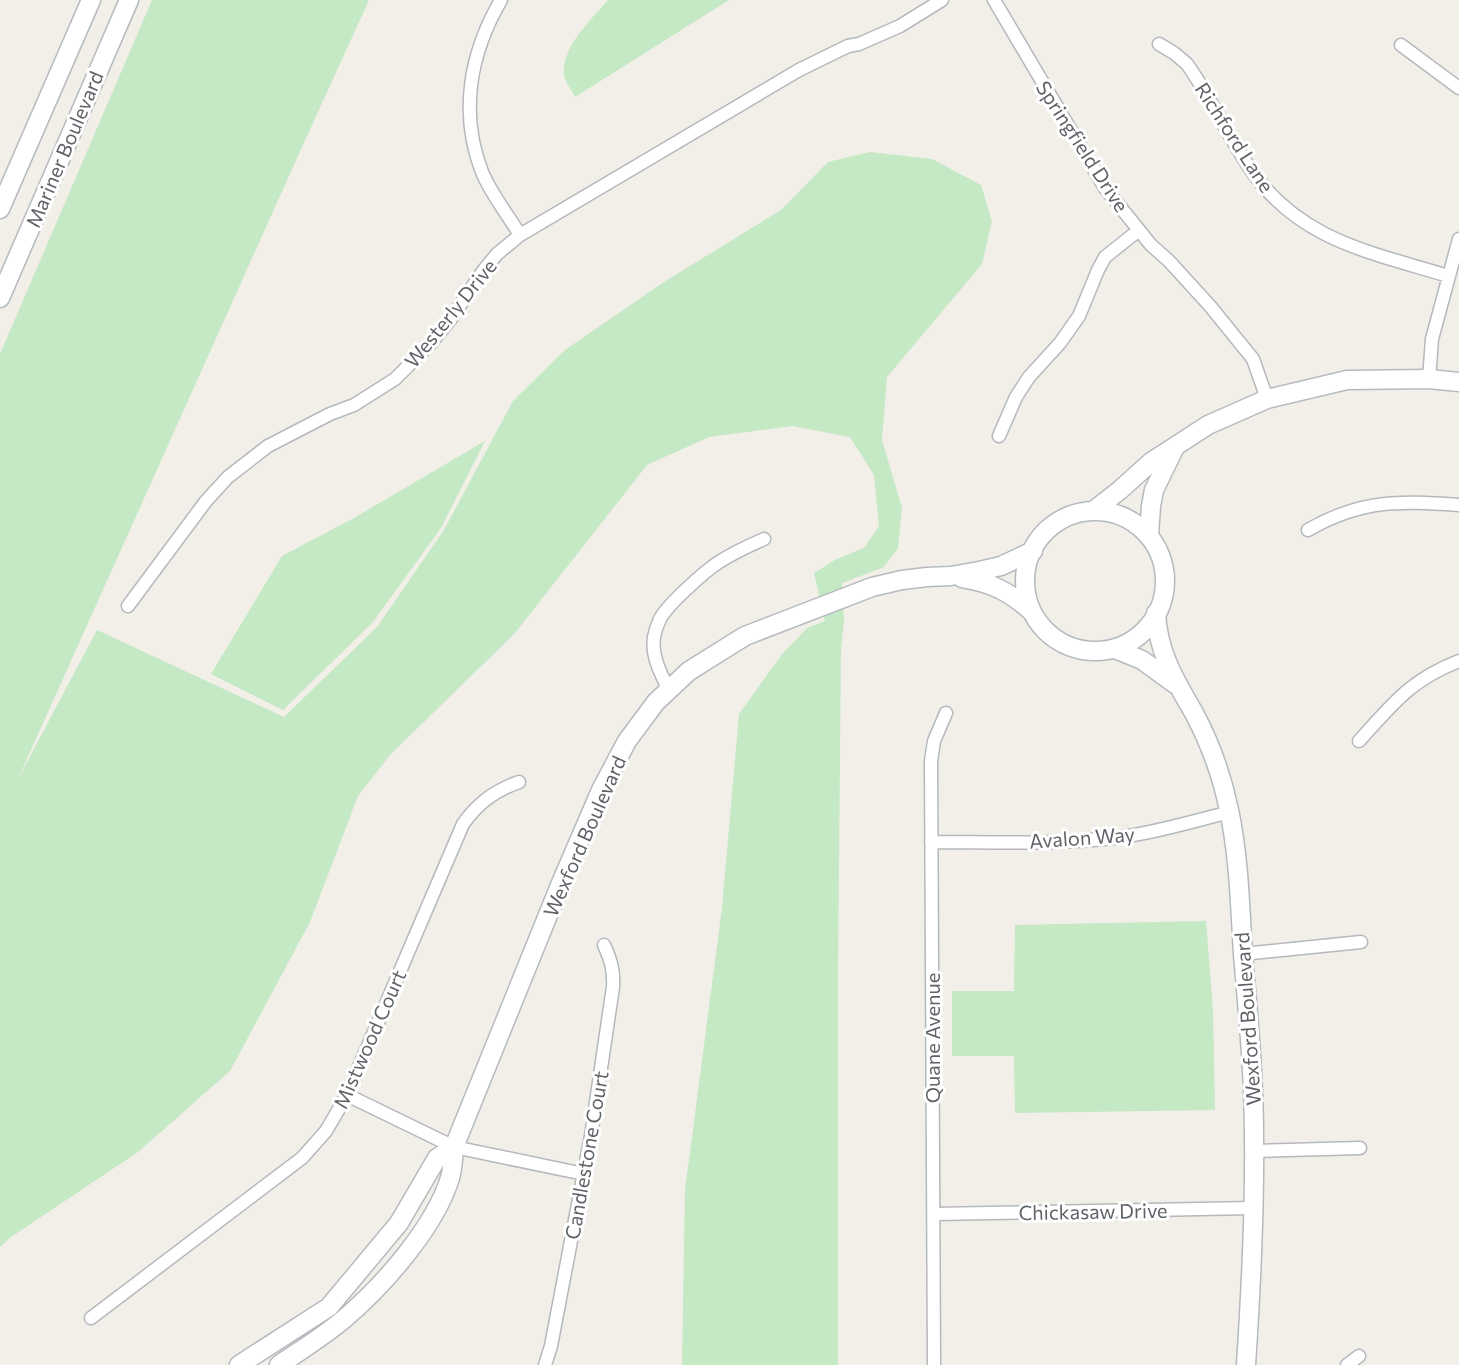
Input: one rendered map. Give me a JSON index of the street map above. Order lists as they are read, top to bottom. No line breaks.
{"streets":{"street":["Richford Lane","Springfield Drive","Mariner Boulevard","Westerly Drive","Wexford Boulevard","Avalon Way","Quane Avenue","Mistwood Court","Candlestone Court","Chickasaw Drive"]},"crossings":[["Wexford Boulevard","Avalon Way"],["Wexford Boulevard","Chickasaw Drive"],["Avalon Way","Quane Avenue"],["Quane Avenue","Chickasaw Drive"]]}
